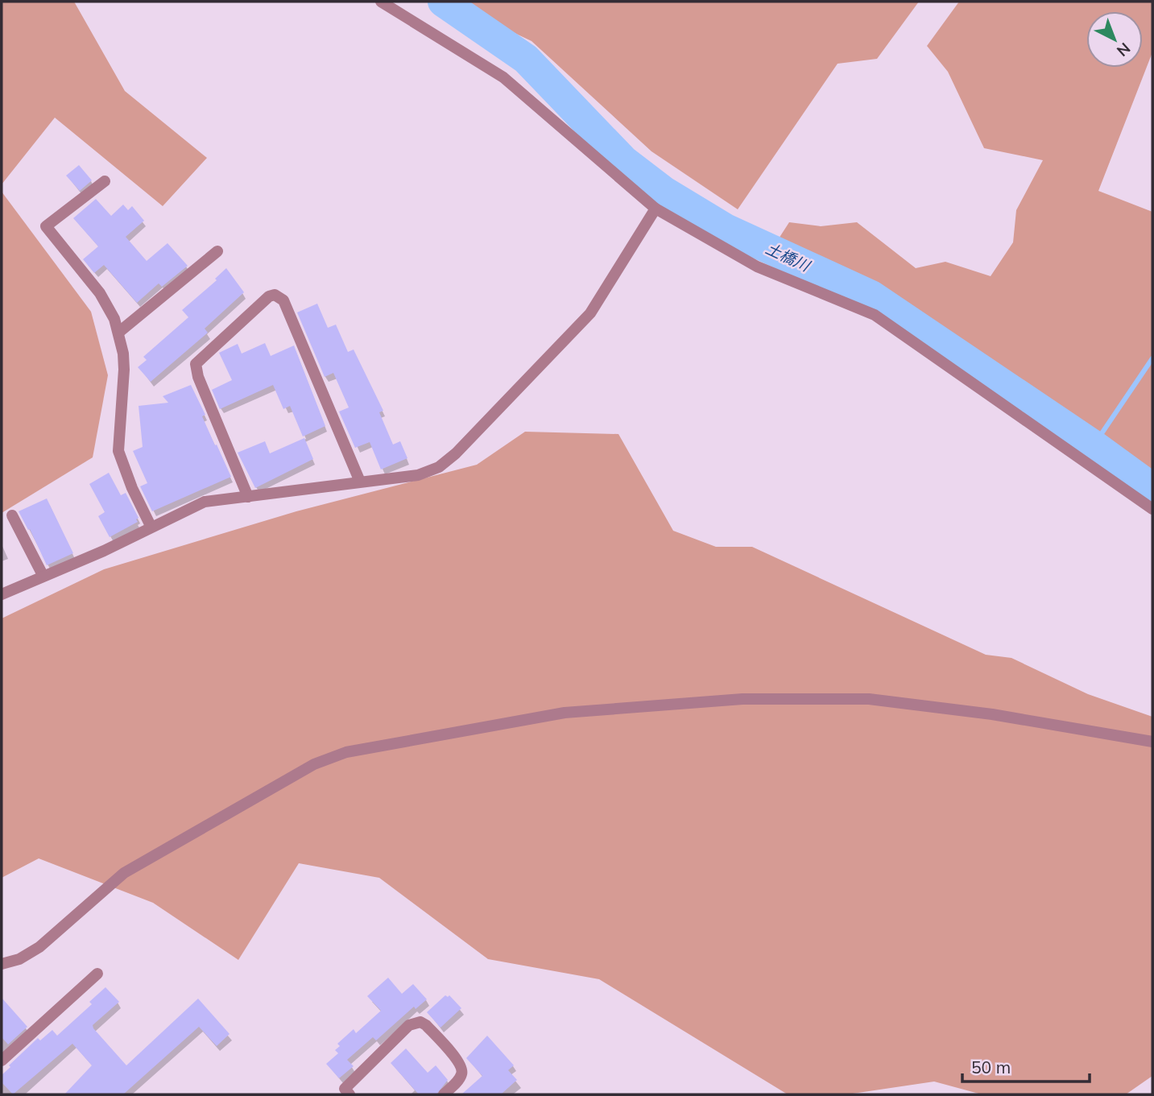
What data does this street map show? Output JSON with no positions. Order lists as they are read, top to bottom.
{
  "water": ["土橋川"],
  "scale_bar": "50 m",
  "north": "bottom right"
}
